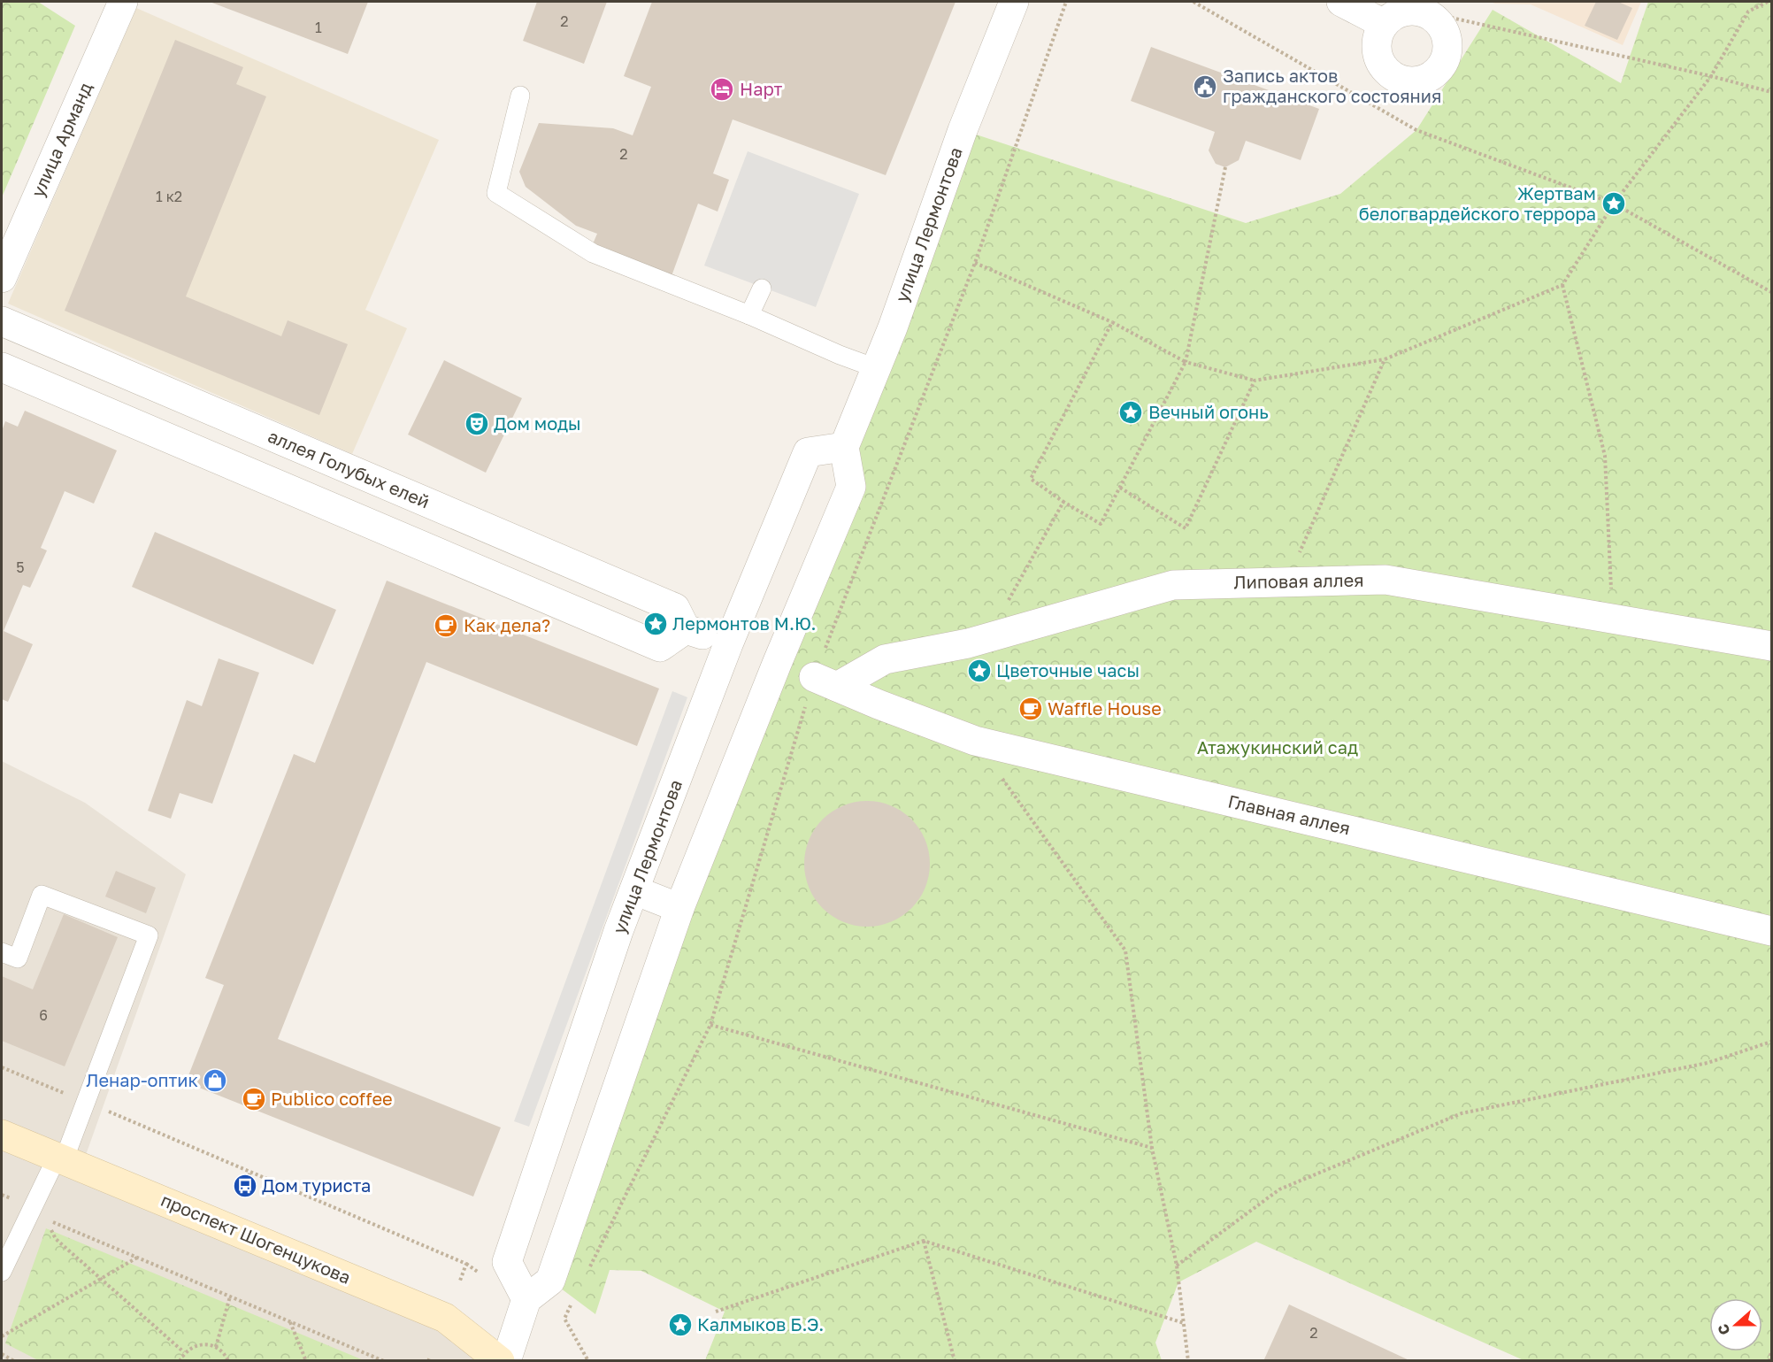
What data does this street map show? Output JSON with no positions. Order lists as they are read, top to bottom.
{
  "streets": {
    "main road": ["проспект Шогенцукова"],
    "street": [
      "улица Арманд",
      "улица Лермонтова",
      "аллея Голубых елей",
      "Липовая аллея",
      "Главная аллея"
    ]
  },
  "crossings": [
    ["Липовая аллея", "Главная аллея"]
  ],
  "parks": ["Атажукинский сад"],
  "places": {
    "public building": ["Запись актов гражданского состояния"],
    "hotel": ["Нарт"],
    "place": [
      "Жертвам белогвардейского террора",
      "Вечный огонь",
      "Лермонтов М.Ю.",
      "Цветочные часы",
      "Калмыков Б.Э."
    ],
    "theatre": ["Дом моды"],
    "cafe": ["Как дела?", "Waffle House", "Publico coffee"],
    "shop": ["Ленар-оптик"],
    "bus stop": ["Дом туриста"]
  },
  "house_numbers": [
    "2",
    "1",
    "2",
    "1 к2",
    "5",
    "6",
    "2"
  ],
  "north": "left"
}
